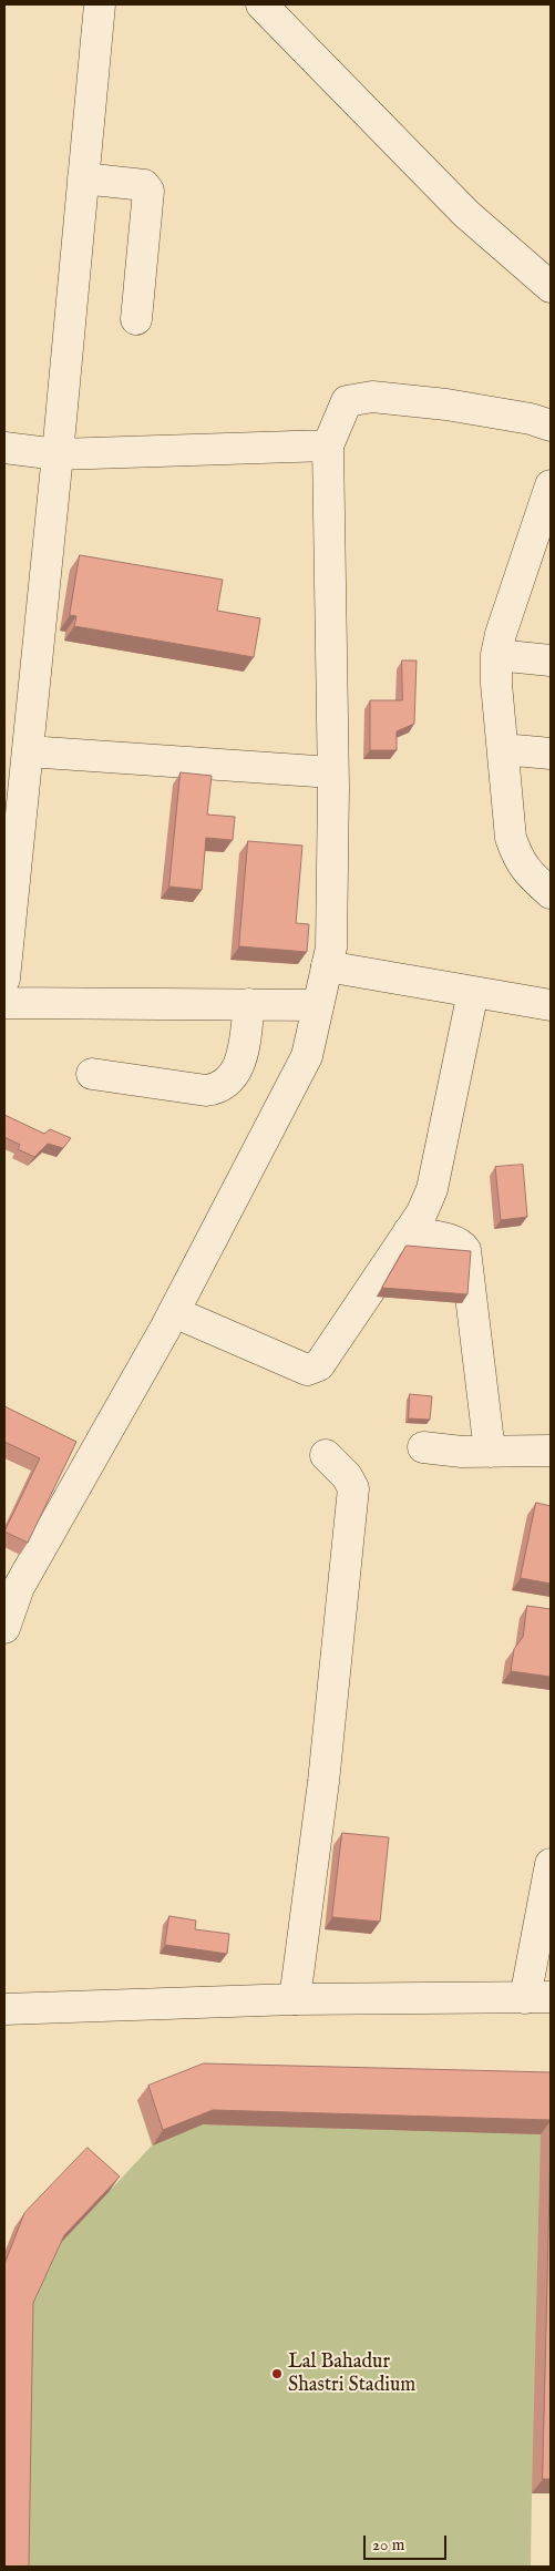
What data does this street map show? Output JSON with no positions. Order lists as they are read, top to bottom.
{
  "places": ["Lal Bahadur Shastri Stadium"],
  "scale_bar": "20 m"
}
